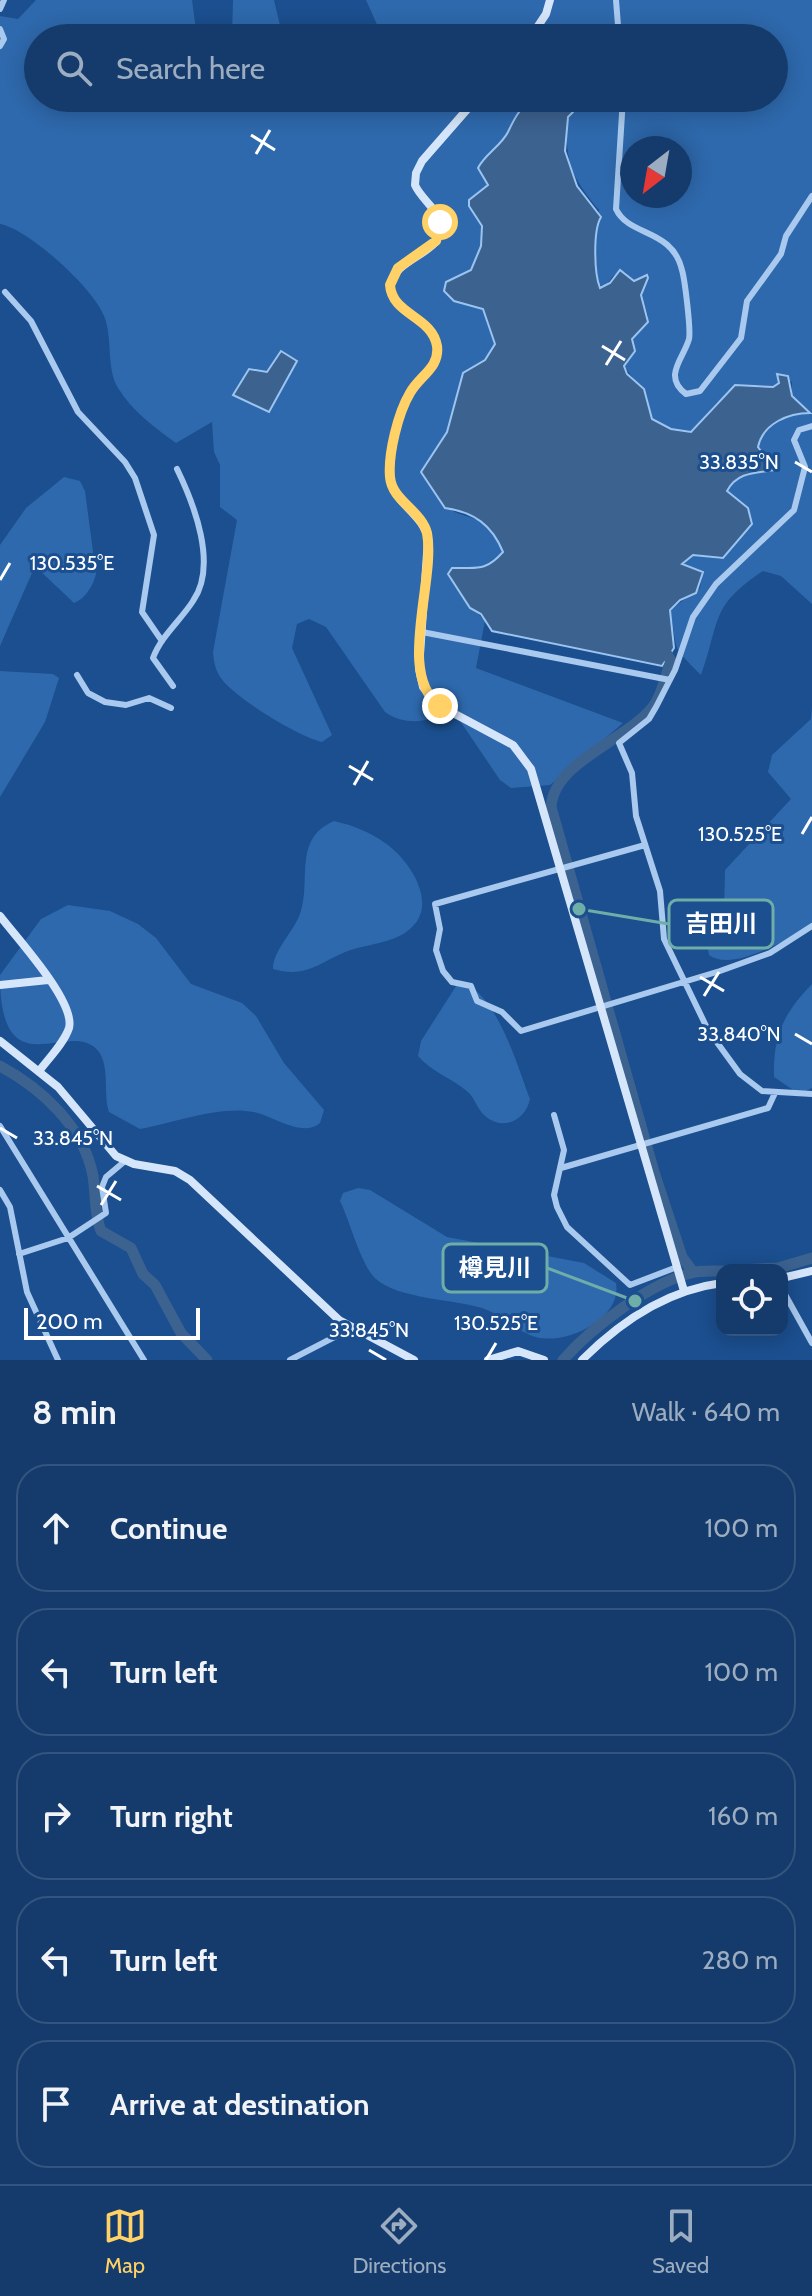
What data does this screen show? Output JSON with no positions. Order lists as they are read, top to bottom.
{
  "places": ["吉田川", "樽見川"],
  "scale_bar": "200 m",
  "north": "bottom left",
  "page": {
    "search": "Search here",
    "scale": "200 m",
    "heading": ["8 min", "Walk · 640 m"],
    "list": [
      ["Continue", "100 m"],
      ["Turn left", "100 m"],
      ["Turn right", "160 m"],
      ["Turn left", "280 m"],
      "Arrive at destination"
    ],
    "nav": ["Map", "Directions", "Saved"]
  },
  "coordinates": [
    "33.835°N",
    "130.535°E",
    "130.525°E",
    "33.840°N",
    "33.845°N"
  ]
}
